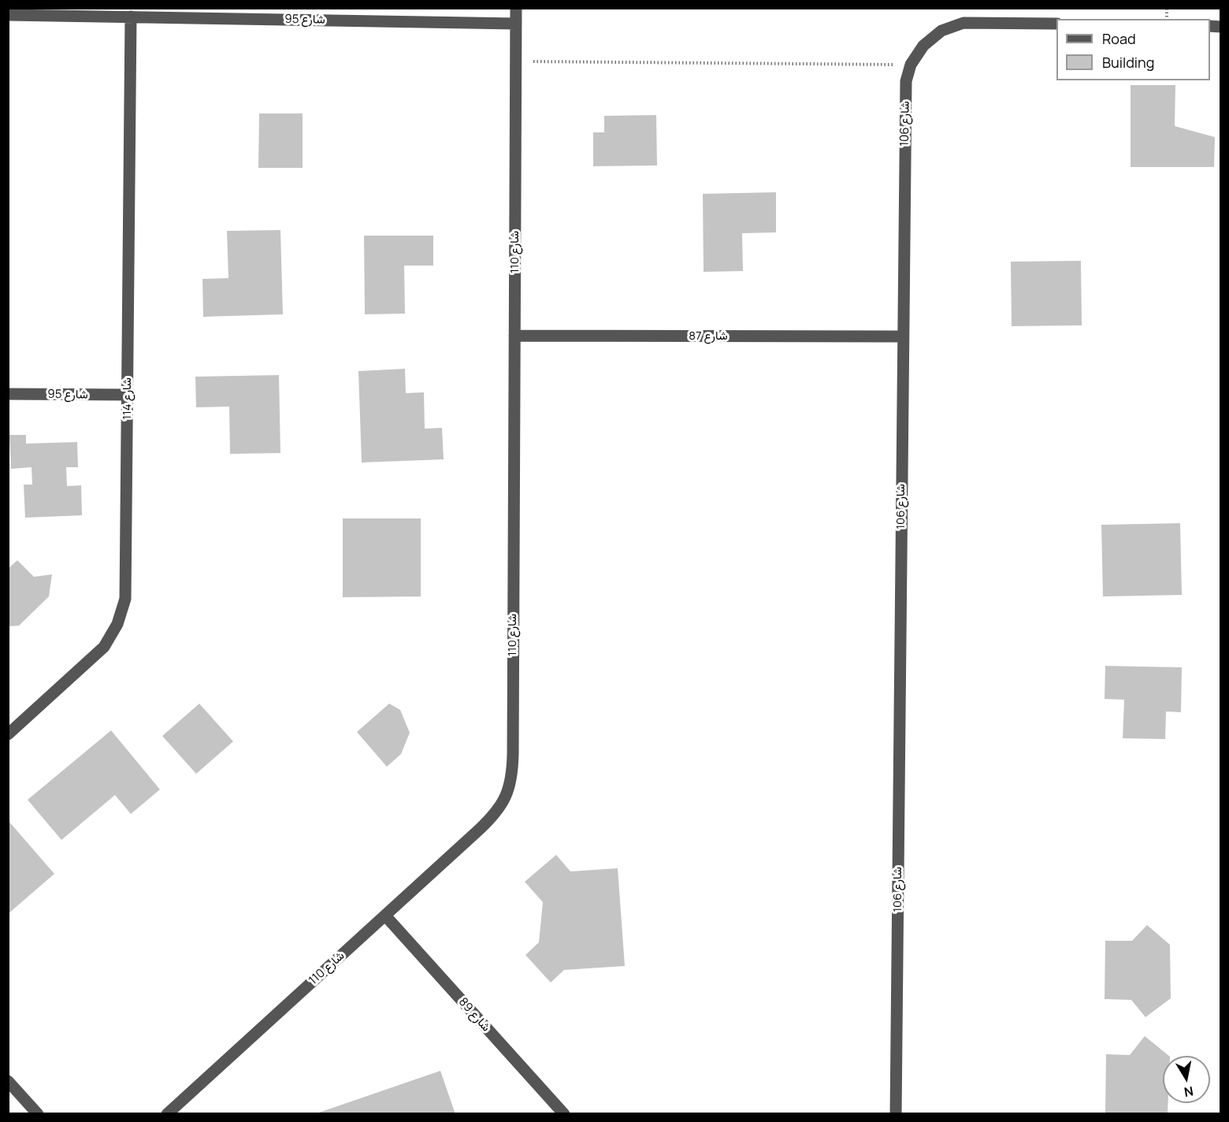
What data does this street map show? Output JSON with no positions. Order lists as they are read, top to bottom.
{
  "streets": {
    "street": [
      "شارع 95",
      "شارع 106",
      "شارع 110",
      "شارع 87",
      "شارع 114",
      "شارع 89"
    ]
  },
  "crossings": [
    ["شارع 95", "شارع 110"],
    ["شارع 95", "شارع 114"],
    ["شارع 106", "شارع 87"],
    ["شارع 110", "شارع 87"],
    ["شارع 110", "شارع 89"]
  ],
  "legend": ["Road", "Building"],
  "north": "bottom"
}
